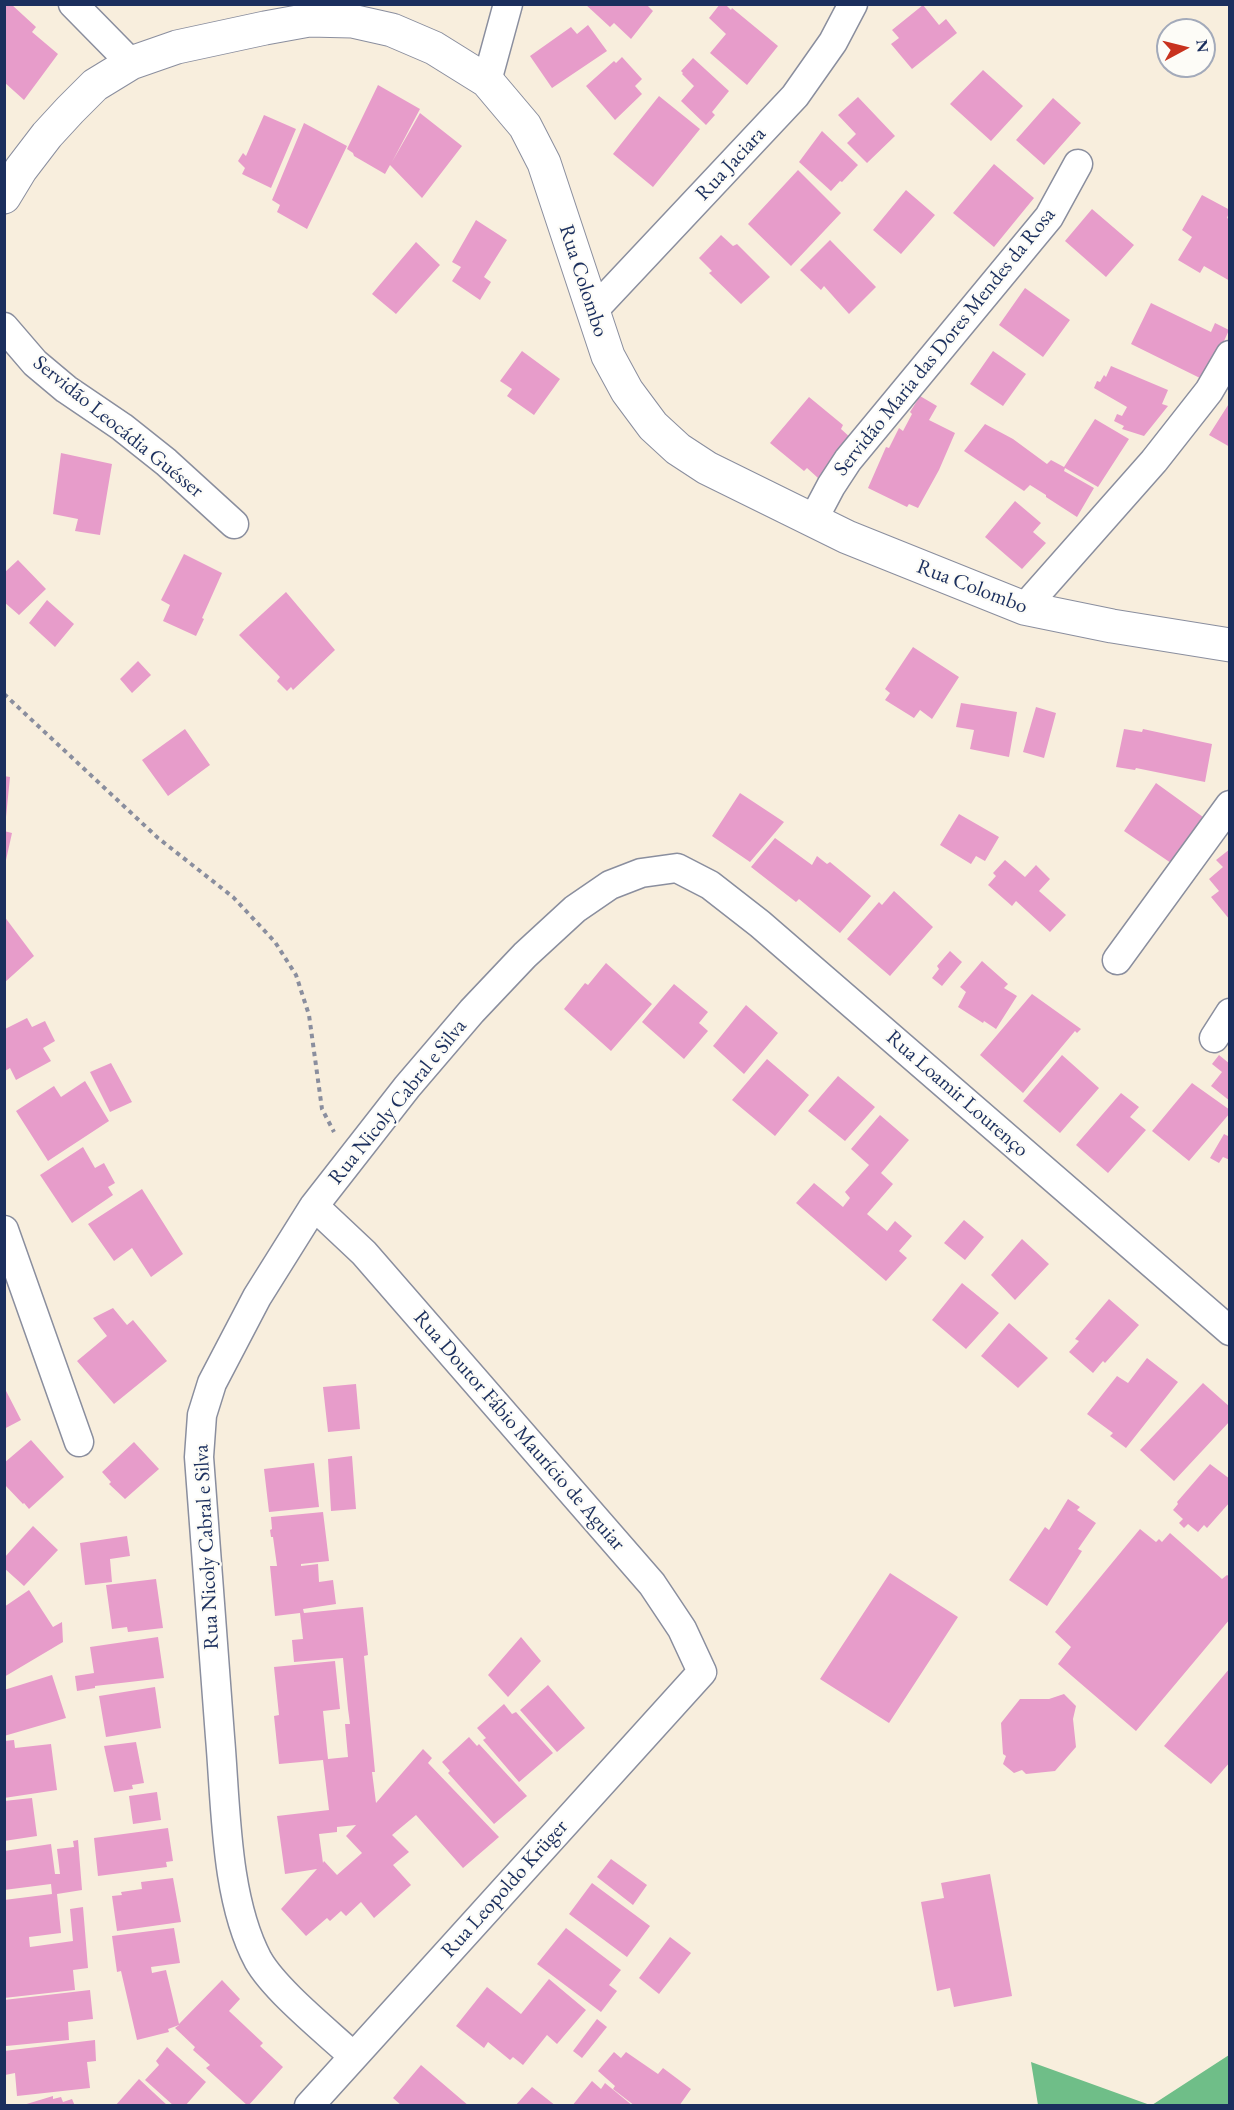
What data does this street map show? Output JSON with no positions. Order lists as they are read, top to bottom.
{
  "streets": {
    "street": [
      "Rua Jaciara",
      "Rua Colombo",
      "Servidão Maria das Dores Mendes da Rosa",
      "Servidão Leocádia Guésser",
      "Rua Loamir Lourenço",
      "Rua Nicoly Cabral e Silva",
      "Rua Doutor Fábio Maurício de Aguiar",
      "Rua Leopoldo Krüger"
    ]
  },
  "crossings": [
    ["Rua Jaciara", "Rua Colombo"],
    ["Rua Colombo", "Servidão Maria das Dores Mendes da Rosa"],
    ["Rua Loamir Lourenço", "Rua Nicoly Cabral e Silva"],
    ["Rua Nicoly Cabral e Silva", "Rua Doutor Fábio Maurício de Aguiar"],
    ["Rua Nicoly Cabral e Silva", "Rua Leopoldo Krüger"],
    ["Rua Doutor Fábio Maurício de Aguiar", "Rua Leopoldo Krüger"]
  ],
  "north": "right"
}
